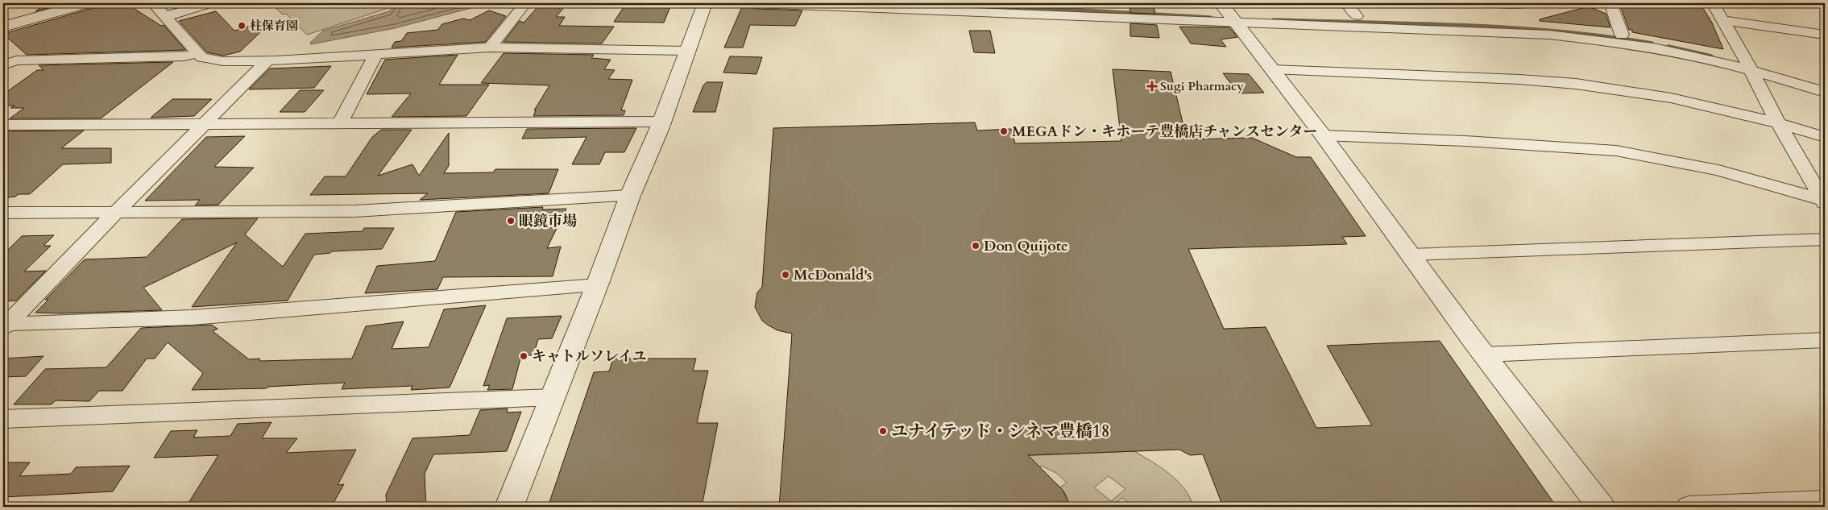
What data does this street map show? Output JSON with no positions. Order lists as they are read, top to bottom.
{
  "places": {
    "other": [
      "柱保育園",
      "MEGAドン・キホーテ豊橋店チャンスセンター",
      "眼鏡市場",
      "Don Quijote",
      "McDonald's",
      "キャトルソレイユ",
      "ユナイテッド・シネマ豊橋18"
    ],
    "health": ["Sugi Pharmacy"]
  }
}
